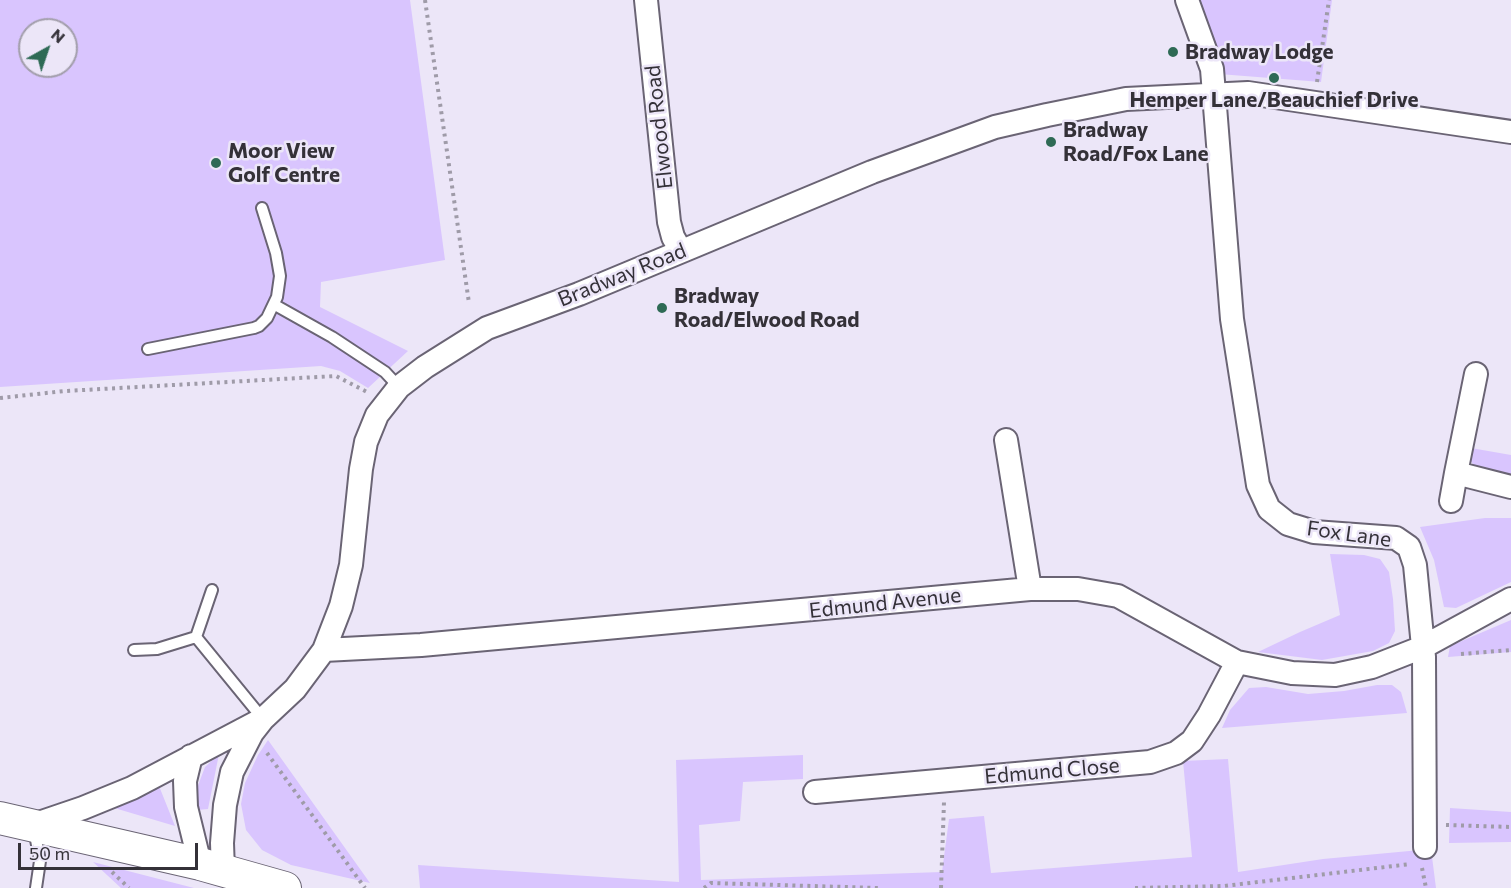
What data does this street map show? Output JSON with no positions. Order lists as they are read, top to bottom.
{
  "streets": {
    "street": [
      "Elwood Road",
      "Bradway Road",
      "Fox Lane",
      "Edmund Avenue",
      "Edmund Close"
    ]
  },
  "crossings": [
    ["Elwood Road", "Bradway Road"],
    ["Bradway Road", "Fox Lane"],
    ["Bradway Road", "Edmund Avenue"],
    ["Fox Lane", "Edmund Avenue"],
    ["Edmund Avenue", "Edmund Close"]
  ],
  "places": [
    "Bradway Lodge",
    "Hemper Lane/Beauchief Drive",
    "Bradway Road/Fox Lane",
    "Moor View Golf Centre",
    "Bradway Road/Elwood Road"
  ],
  "scale_bar": "50 m",
  "north": "top right"
}
